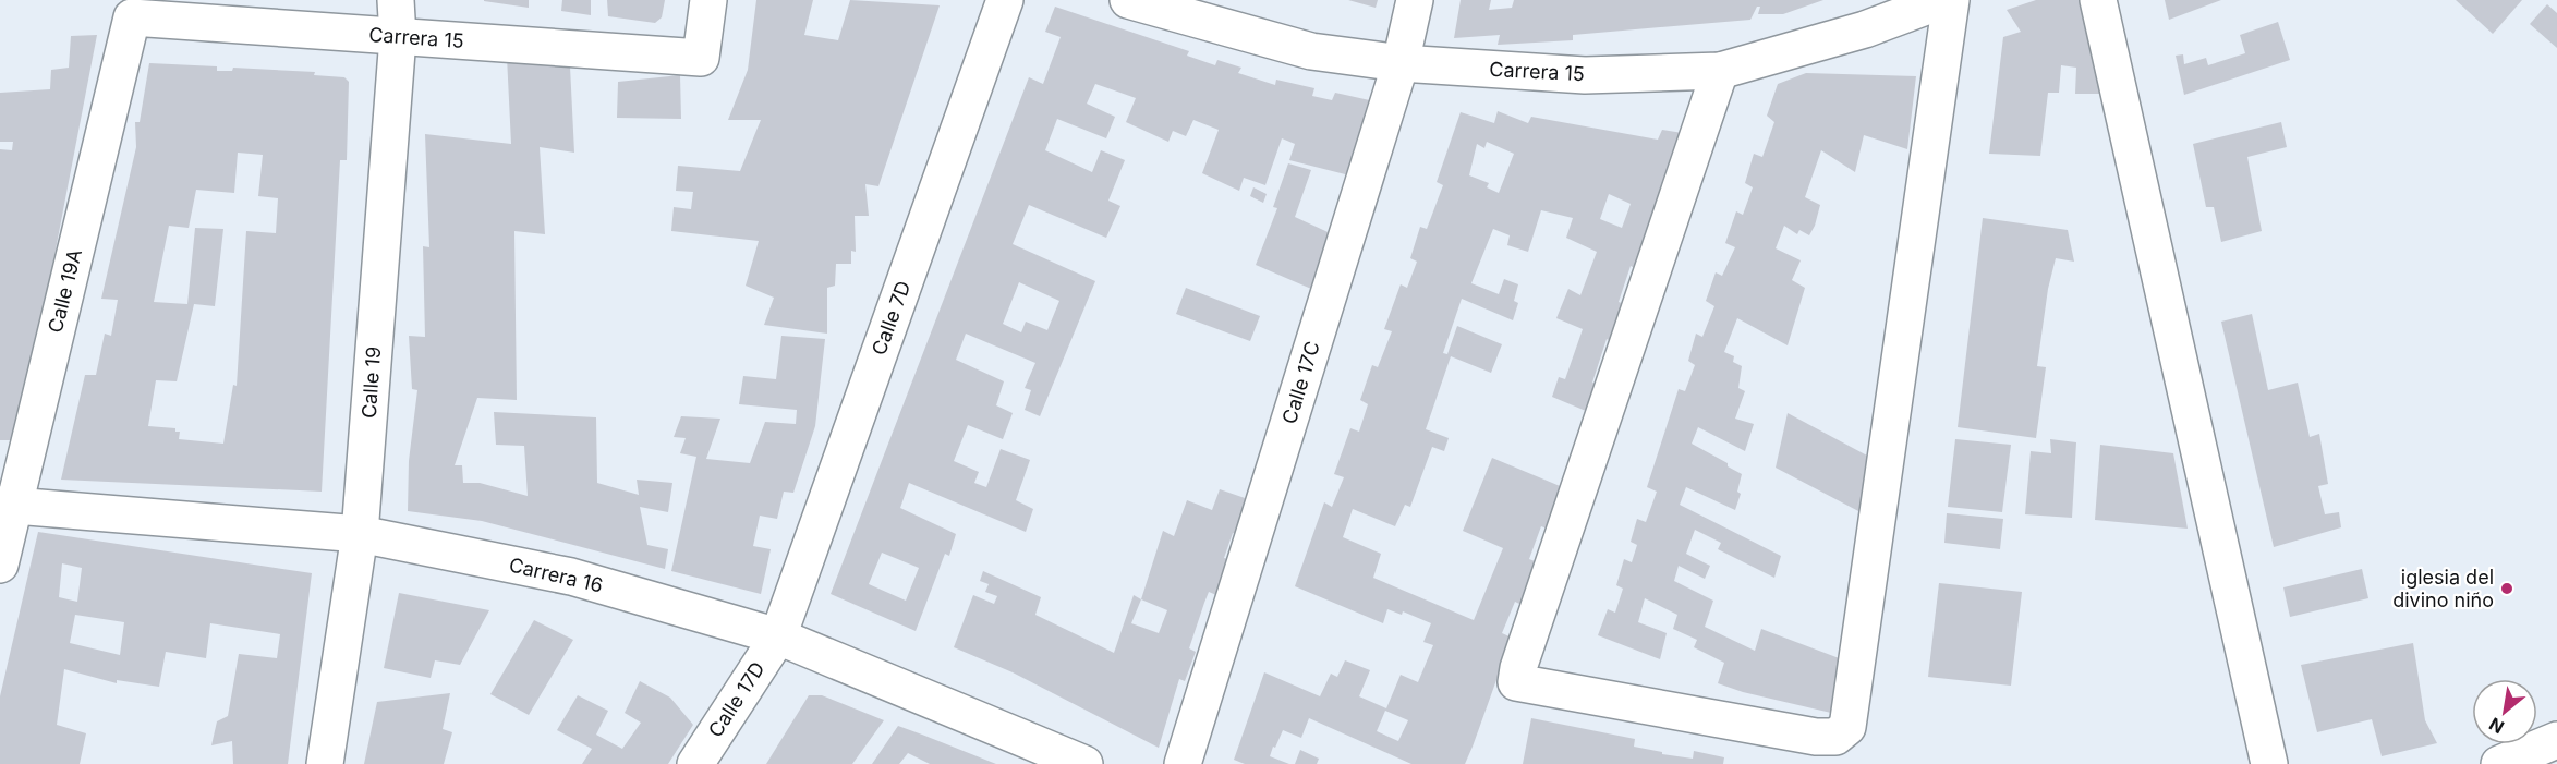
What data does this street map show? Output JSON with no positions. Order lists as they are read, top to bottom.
{
  "streets": {
    "street": [
      "Carrera 15",
      "Calle 19A",
      "Calle 7D",
      "Calle 19",
      "Calle 17C",
      "Carrera 16",
      "Calle 17D"
    ]
  },
  "crossings": [
    ["Carrera 15", "Calle 19A"],
    ["Carrera 15", "Calle 19"],
    ["Carrera 15", "Calle 17C"],
    ["Calle 19A", "Carrera 16"],
    ["Calle 7D", "Carrera 16"],
    ["Calle 7D", "Calle 17D"],
    ["Calle 19", "Carrera 16"],
    ["Carrera 16", "Calle 17D"]
  ],
  "places": ["iglesia del divino niño"],
  "north": "bottom left"
}
